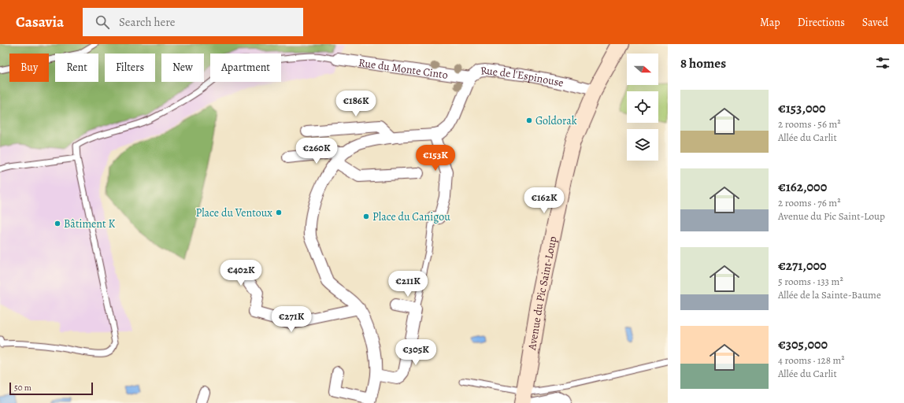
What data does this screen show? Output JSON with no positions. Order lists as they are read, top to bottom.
{
  "streets": {
    "main road": ["Avenue du Pic Saint-Loup"],
    "street": ["Rue du Monte Cinto", "Rue de l'Espinouse"]
  },
  "crossings": [
    ["Rue du Monte Cinto", "Rue de l'Espinouse"],
    ["Rue de l'Espinouse", "Avenue du Pic Saint-Loup"]
  ],
  "places": [
    "Goldorak",
    "Place du Ventoux",
    "Place du Canigou",
    "Bâtiment K"
  ],
  "scale_bar": "50 m",
  "north": "right",
  "page": {
    "header": "Casavia",
    "search": "Search here",
    "nav": ["Map", "Directions", "Saved"],
    "heading": "8 homes",
    "chip": [
      "Buy",
      "Rent",
      "Filters",
      "New",
      "Apartment"
    ],
    "list": [
      {
        "name": "€153,000",
        "note": "2 rooms · 56 m² · Allée du Carlit"
      },
      {
        "name": "€162,000",
        "note": "2 rooms · 76 m² · Avenue du Pic Saint-Loup"
      },
      {
        "name": "€271,000",
        "note": "5 rooms · 133 m² · Allée de la Sainte-Baume"
      },
      {
        "name": "€305,000",
        "note": "4 rooms · 128 m² · Allée du Carlit"
      }
    ],
    "price": [
      "€186K",
      "€260K",
      "€153K",
      "€162K",
      "€402K",
      "€211K",
      "€271K",
      "€305K"
    ],
    "scale": "50 m"
  }
}
